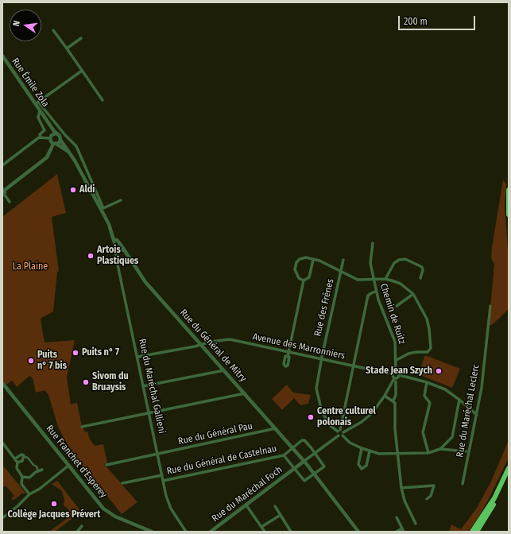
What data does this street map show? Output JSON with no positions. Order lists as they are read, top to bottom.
{
  "streets": {
    "street": [
      "Rue Émile Zola",
      "Rue des Frênes",
      "Chemin de Ruitz",
      "Rue du Général de Mitry",
      "Avenue des Marronniers",
      "Rue du Maréchal Gallieni",
      "Rue du Maréchal Leclerc",
      "Rue du Général Pau",
      "Rue du Général de Castelnau",
      "Rue Franchet d'Esperey",
      "Rue du Maréchal Foch"
    ]
  },
  "crossings": [
    ["Rue des Frênes", "Avenue des Marronniers"],
    ["Chemin de Ruitz", "Avenue des Marronniers"],
    ["Rue du Général de Mitry", "Avenue des Marronniers"],
    ["Rue du Général de Mitry", "Rue du Maréchal Gallieni"],
    ["Rue du Général de Mitry", "Rue du Général Pau"],
    ["Rue du Général de Mitry", "Rue du Maréchal Foch"],
    ["Avenue des Marronniers", "Rue du Maréchal Gallieni"],
    ["Rue du Maréchal Gallieni", "Rue du Général Pau"],
    ["Rue du Maréchal Gallieni", "Rue du Général de Castelnau"]
  ],
  "parks": ["La Plaine"],
  "places": [
    "Aldi",
    "Artois Plastiques",
    "Puits n° 7",
    "Puits n° 7 bis",
    "Stade Jean Szych",
    "Sivom du Bruaysis",
    "Centre culturel polonais",
    "Collège Jacques Prévert"
  ],
  "scale_bar": "200 m",
  "north": "left"
}
